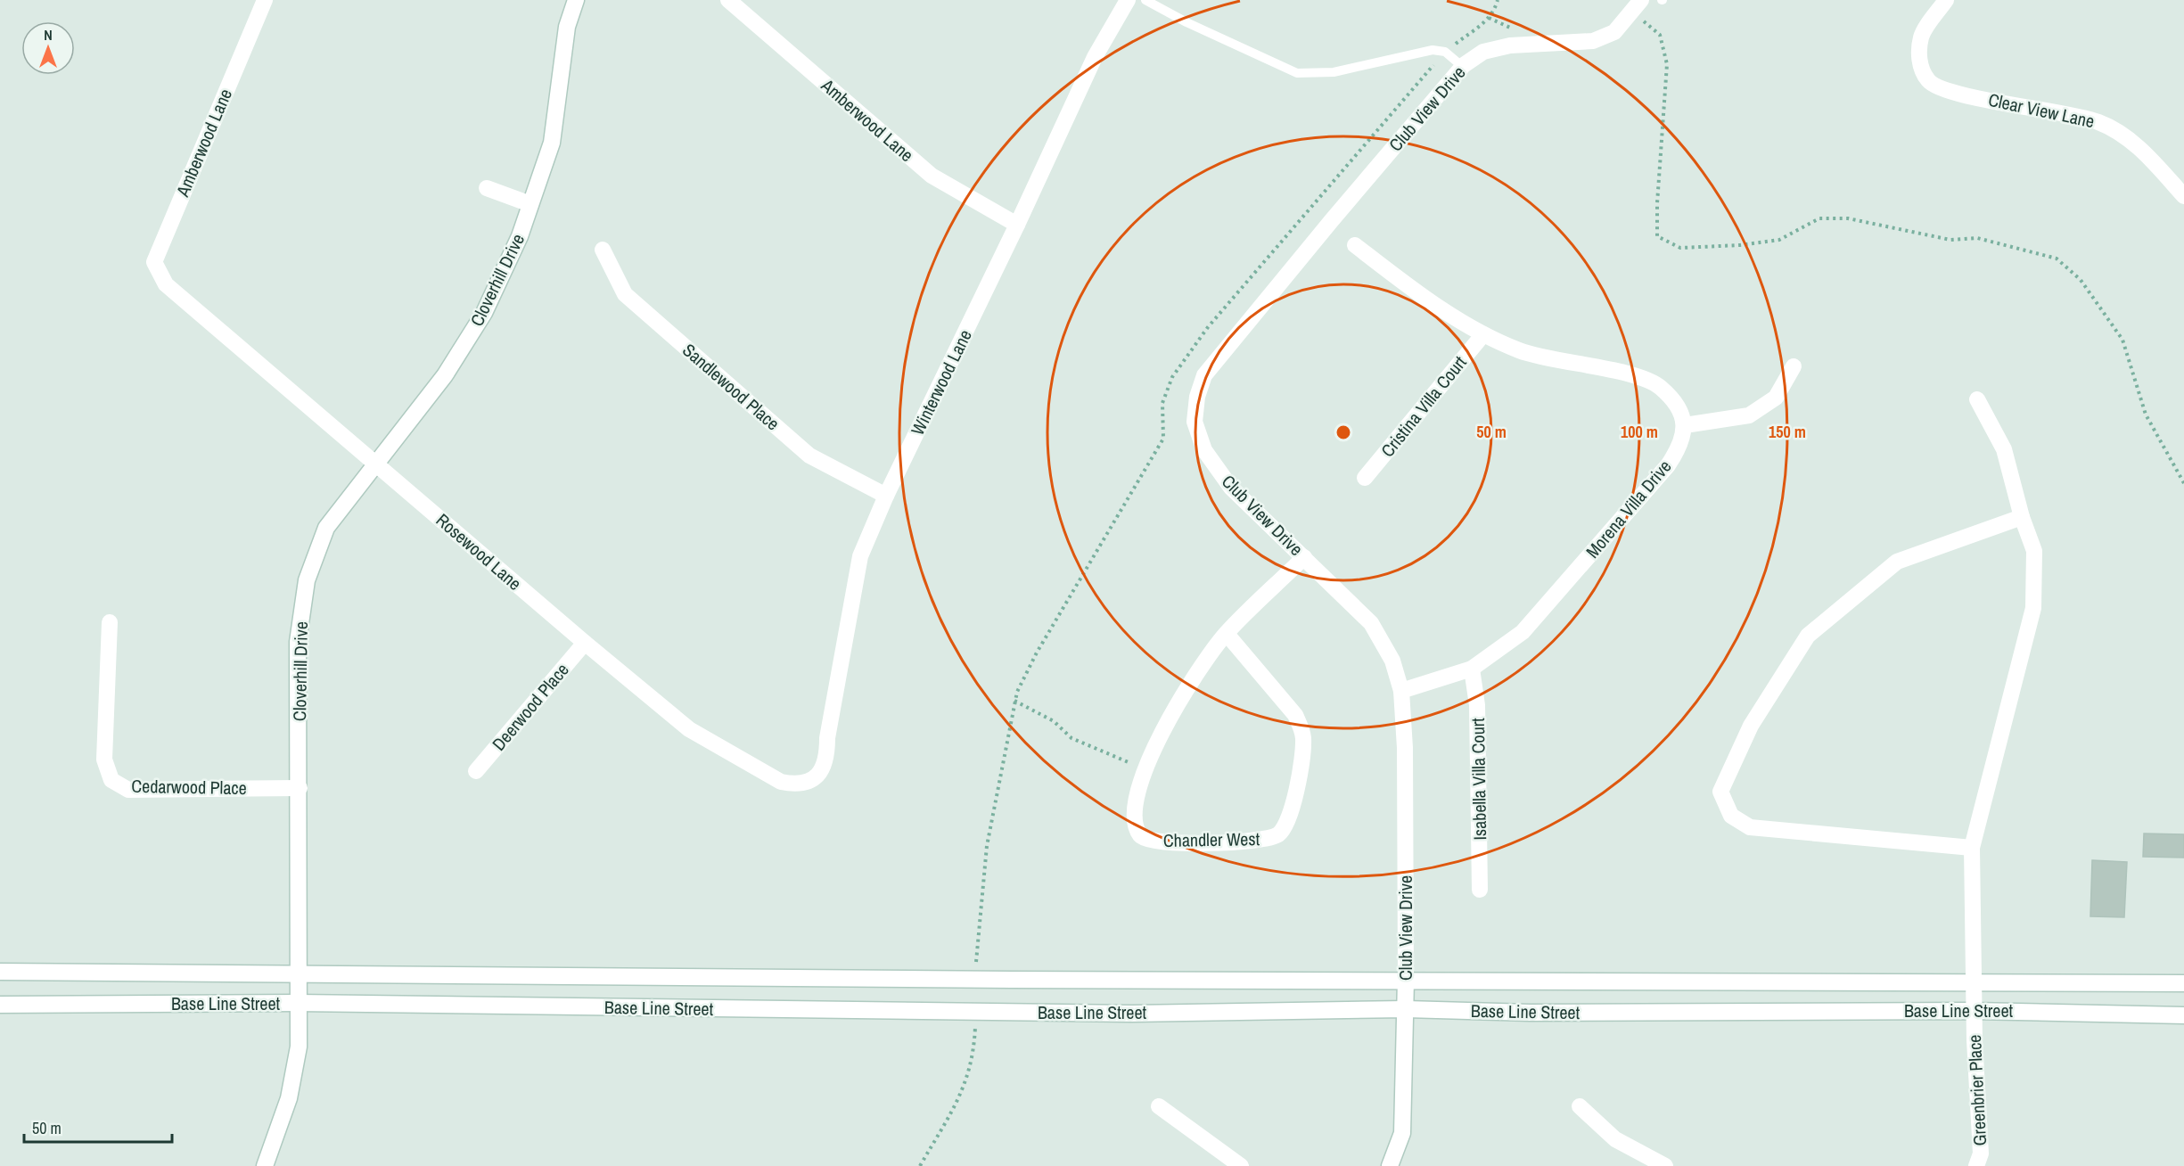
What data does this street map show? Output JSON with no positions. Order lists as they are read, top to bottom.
{
  "streets": {
    "street": [
      "Club View Drive",
      "Clear View Lane",
      "Amberwood Lane",
      "Cloverhill Drive",
      "Winterwood Lane",
      "Sandlewood Place",
      "Cristina Villa Court",
      "Morena Villa Drive",
      "Rosewood Lane",
      "Deerwood Place",
      "Isabella Villa Court",
      "Cedarwood Place",
      "Chandler West",
      "Base Line Street",
      "Greenbrier Place"
    ]
  },
  "crossings": [
    ["Club View Drive", "Morena Villa Drive"],
    ["Club View Drive", "Chandler West"],
    ["Club View Drive", "Base Line Street"],
    ["Amberwood Lane", "Winterwood Lane"],
    ["Amberwood Lane", "Rosewood Lane"],
    ["Cloverhill Drive", "Rosewood Lane"],
    ["Cloverhill Drive", "Cedarwood Place"],
    ["Cloverhill Drive", "Base Line Street"],
    ["Winterwood Lane", "Sandlewood Place"],
    ["Winterwood Lane", "Rosewood Lane"],
    ["Morena Villa Drive", "Isabella Villa Court"],
    ["Rosewood Lane", "Deerwood Place"],
    ["Base Line Street", "Greenbrier Place"]
  ],
  "scale_bar": "50 m",
  "north": "top",
  "rings": ["50 m", "100 m", "150 m"]
}
